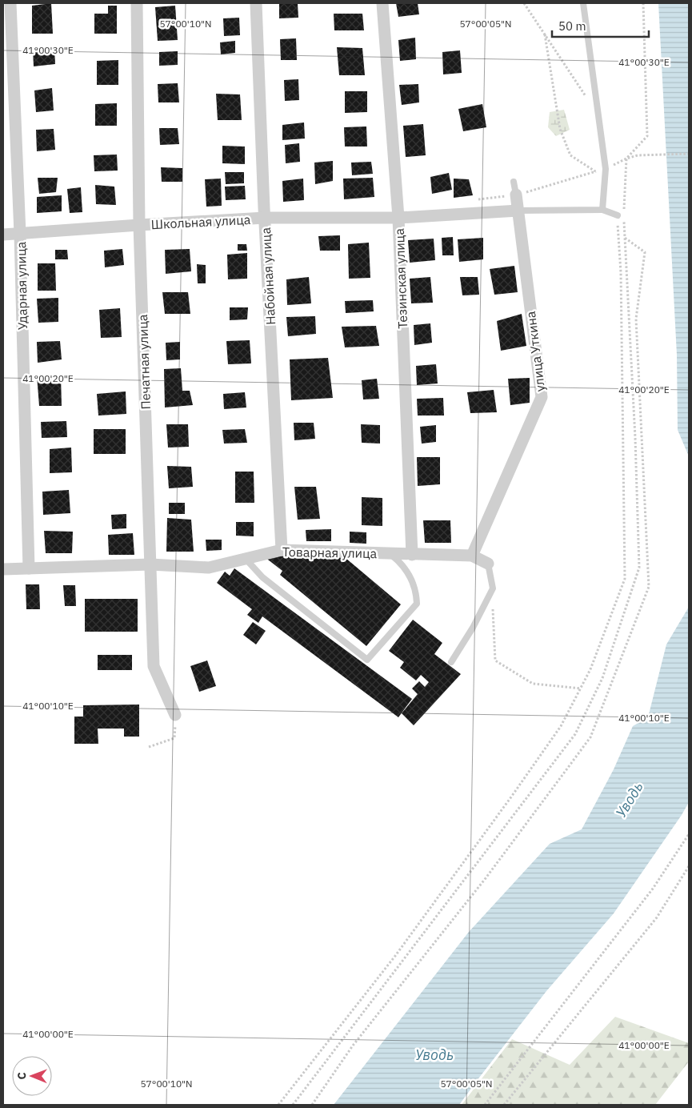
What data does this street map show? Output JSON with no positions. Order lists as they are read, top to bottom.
{
  "streets": {
    "street": [
      "Школьная улица",
      "Набойная улица",
      "Тезинская улица",
      "Ударная улица",
      "улица Уткина",
      "Печатная улица",
      "Товарная улица"
    ]
  },
  "crossings": [
    ["Школьная улица", "Набойная улица"],
    ["Школьная улица", "Тезинская улица"],
    ["Школьная улица", "Ударная улица"],
    ["Школьная улица", "улица Уткина"],
    ["Школьная улица", "Печатная улица"],
    ["Набойная улица", "Товарная улица"],
    ["Тезинская улица", "Товарная улица"],
    ["Ударная улица", "Товарная улица"],
    ["улица Уткина", "Товарная улица"],
    ["Печатная улица", "Товарная улица"]
  ],
  "water": ["Уводь"],
  "scale_bar": "50 m",
  "north": "left",
  "coordinates": [
    "57°00'10\"N",
    "57°00'05\"N",
    "41°00'30\"E",
    "41°00'20\"E",
    "41°00'10\"E",
    "41°00'00\"E"
  ]
}
